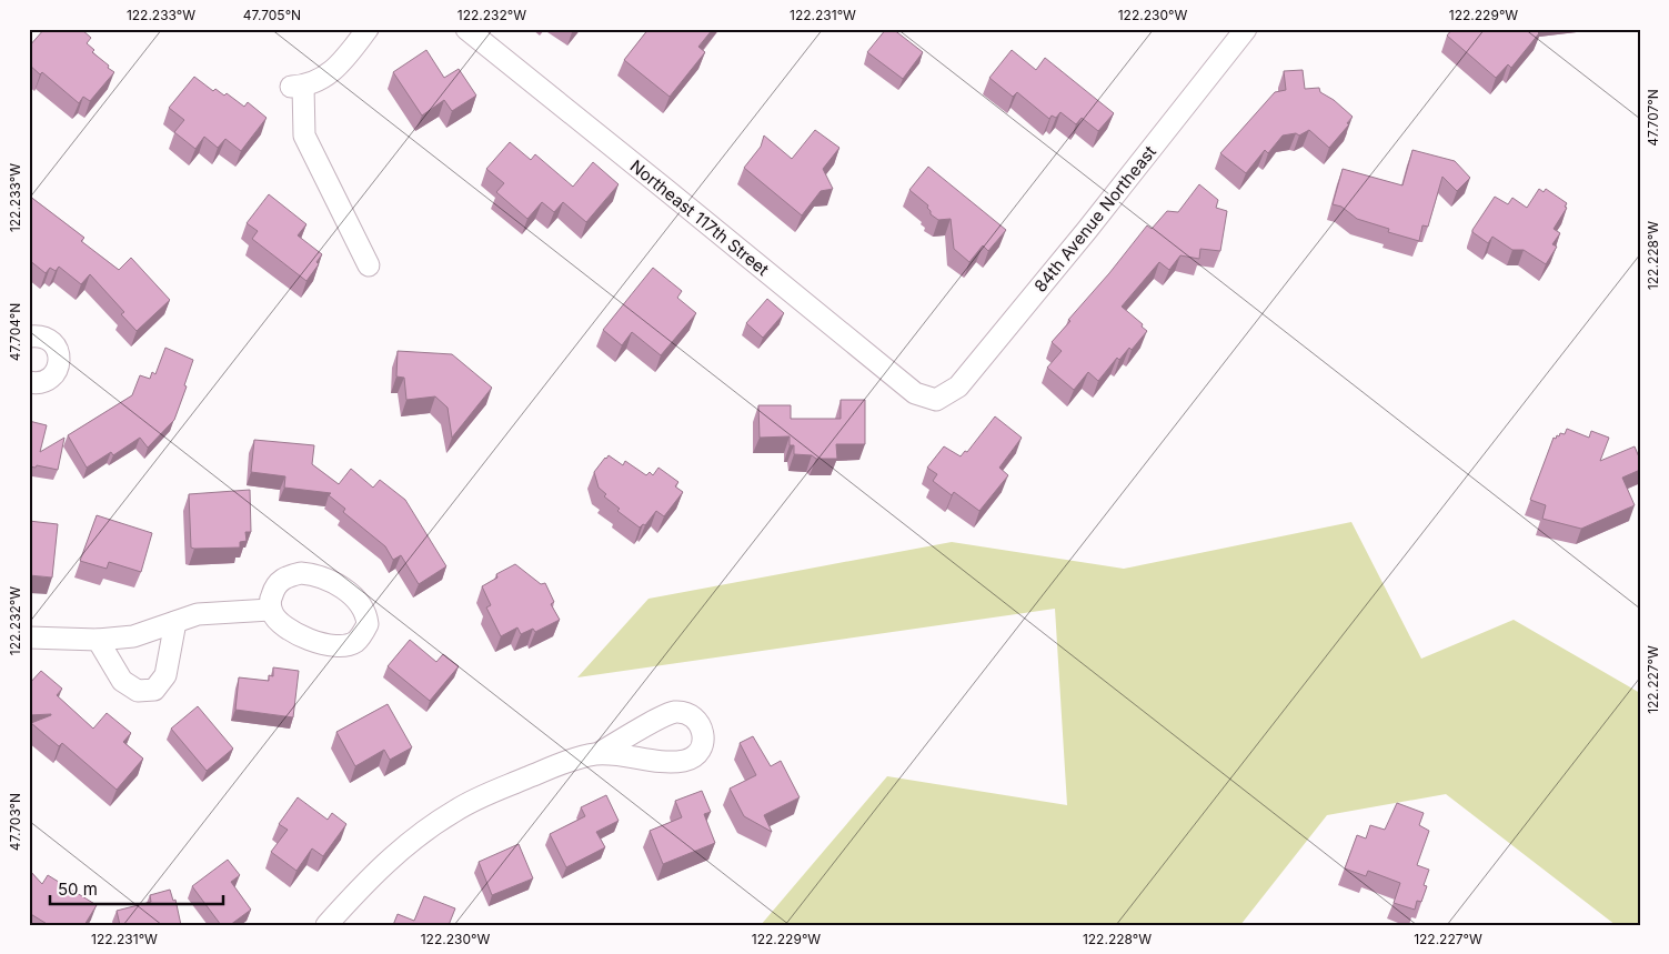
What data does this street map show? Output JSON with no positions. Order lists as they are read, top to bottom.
{
  "streets": {
    "street": ["Northeast 117th Street", "84th Avenue Northeast"]
  },
  "crossings": [
    ["Northeast 117th Street", "84th Avenue Northeast"]
  ],
  "scale_bar": "50 m",
  "coordinates": [
    "122.233°W",
    "47.705°N",
    "122.232°W",
    "122.231°W",
    "122.230°W",
    "122.229°W",
    "47.707°N",
    "122.228°W",
    "47.704°N",
    "122.227°W",
    "47.703°N"
  ]
}
